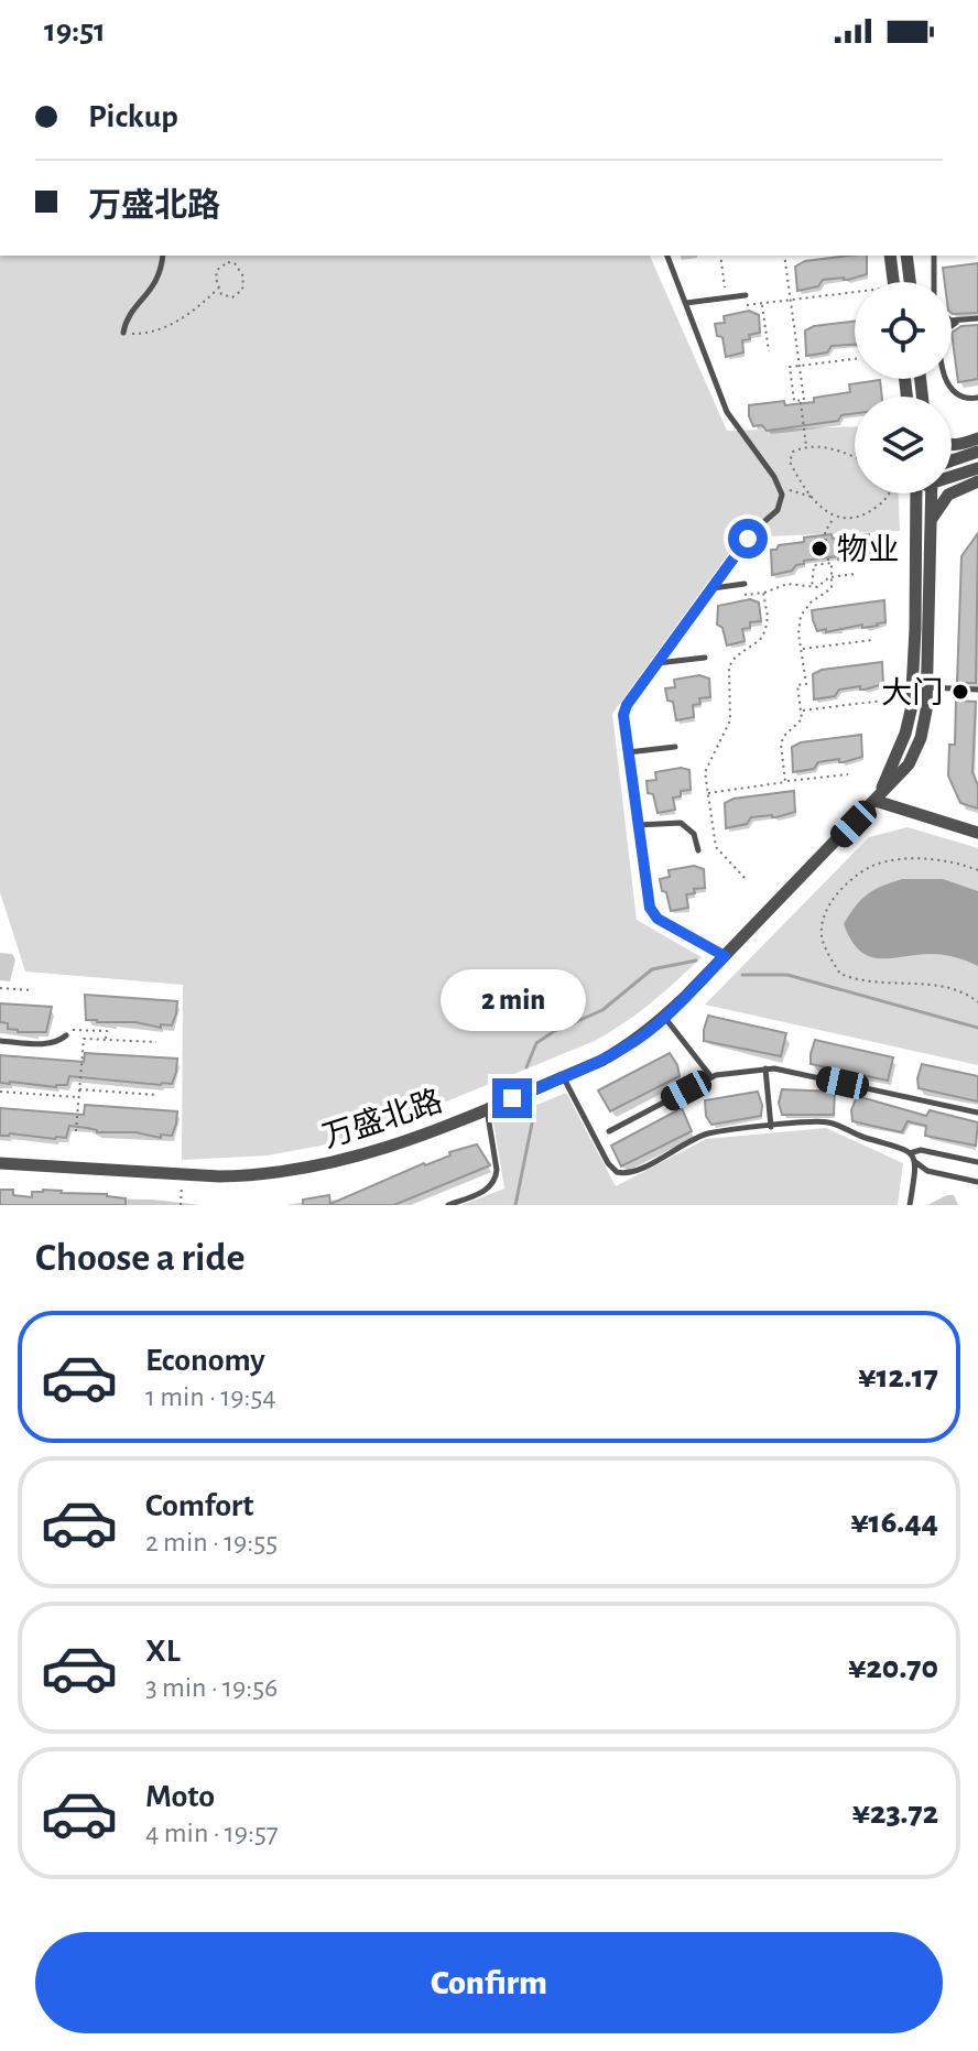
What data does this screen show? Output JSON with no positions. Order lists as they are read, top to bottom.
{
  "streets": {
    "street": ["万盛北路"]
  },
  "places": ["物业", "大门"],
  "page": {
    "status": "19:51",
    "banner": ["Pickup", "万盛北路"],
    "bubble": "2 min",
    "heading": "Choose a ride",
    "list": [
      {
        "name": "Economy",
        "note": "1 min · 19:54",
        "value": "¥12.17"
      },
      {
        "name": "Comfort",
        "note": "2 min · 19:55",
        "value": "¥16.44"
      },
      {
        "name": "XL",
        "note": "3 min · 19:56",
        "value": "¥20.70"
      },
      {
        "name": "Moto",
        "note": "4 min · 19:57",
        "value": "¥23.72"
      }
    ],
    "buttons": "Confirm"
  }
}
